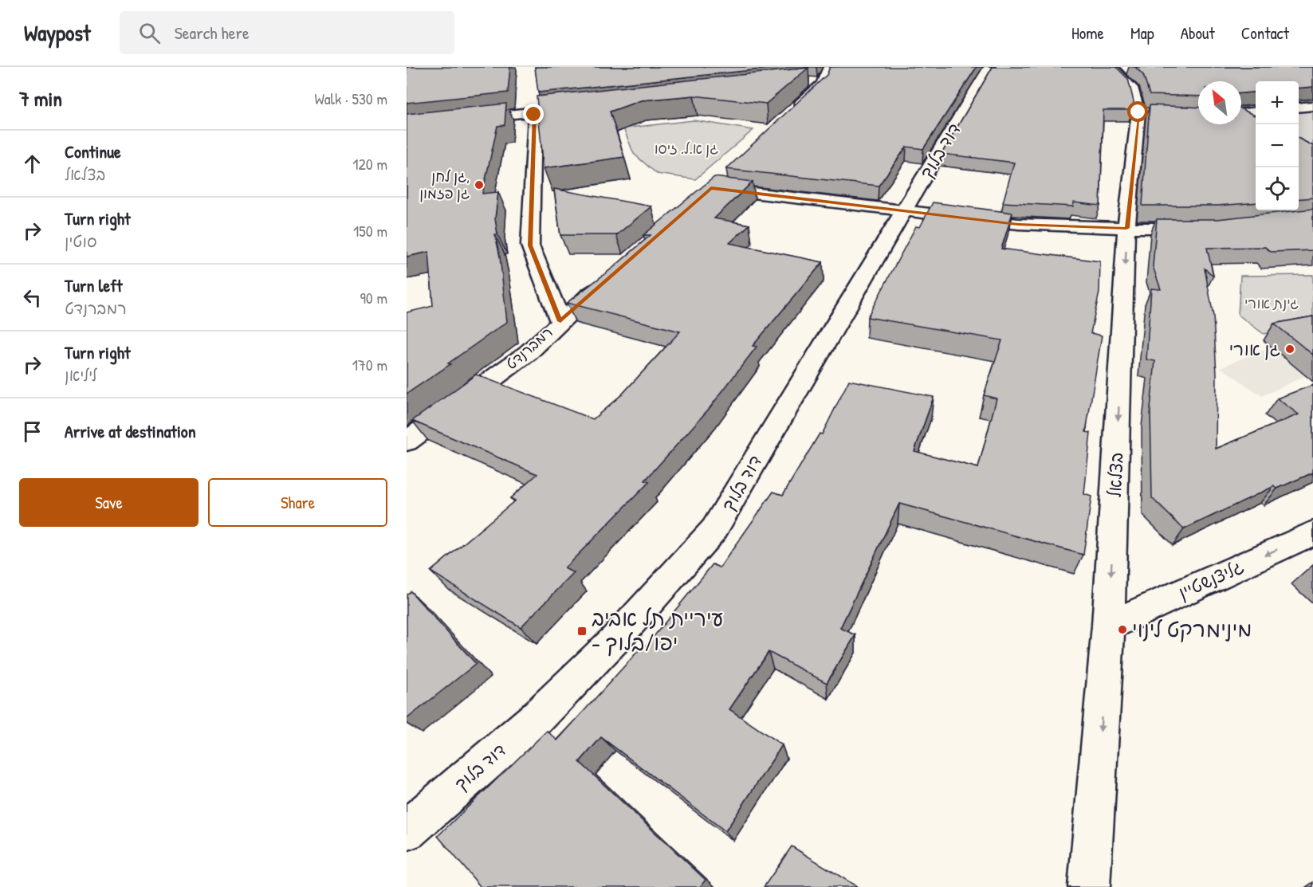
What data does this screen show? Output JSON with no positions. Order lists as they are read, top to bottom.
{
  "streets": {
    "street": [
      "דוד בלוך",
      "רמברנדט",
      "בצלאל",
      "גליצנשטיין"
    ]
  },
  "crossings": [
    ["בצלאל", "גליצנשטיין"]
  ],
  "one_way": ["בצלאל", "גליצנשטיין"],
  "parks": ["גן א.ל. זיסו", "גינת אורי"],
  "places": {
    "other": ["גן לחן, גן פזמון", "גן אורי", "מינימרקט לינוי"],
    "transit": ["עיריית תל אביב - יפו/בלוך"]
  },
  "north": "top left",
  "page": {
    "header": "Waypost",
    "search": "Search here",
    "nav": [
      "Home",
      "Map",
      "About",
      "Contact"
    ],
    "heading": ["7 min", "Walk · 530 m"],
    "map_buttons": ["+", "−"],
    "list": [
      ["Continue", "בצלאל", "120 m"],
      ["Turn right", "סוטין", "150 m"],
      ["Turn left", "רמברנדט", "90 m"],
      ["Turn right", "ליליאן", "170 m"],
      "Arrive at destination"
    ],
    "buttons": ["Save", "Share"]
  }
}
